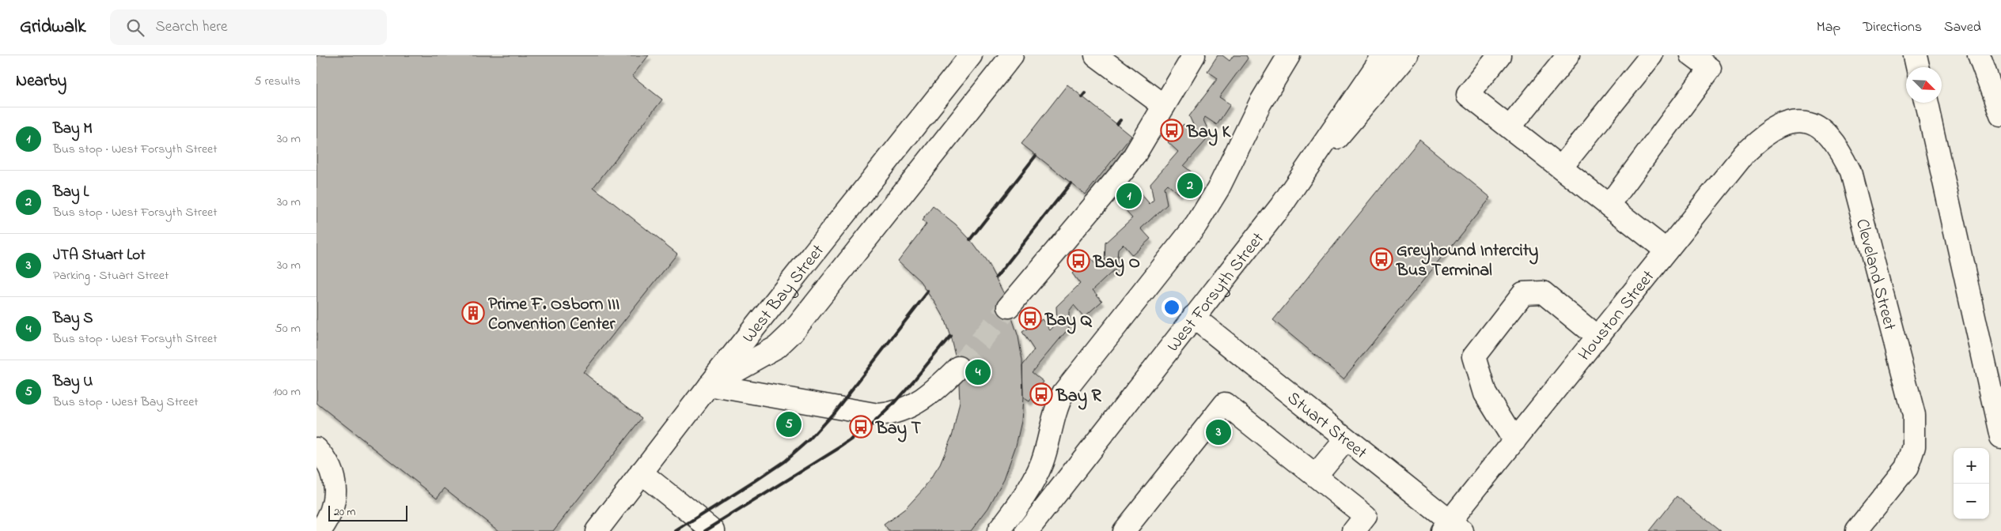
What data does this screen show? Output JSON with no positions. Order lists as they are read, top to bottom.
{
  "streets": {
    "main road": [
      "Cleveland Street",
      "West Forsyth Street",
      "West Bay Street",
      "Houston Street",
      "Stuart Street"
    ]
  },
  "crossings": [
    ["Cleveland Street", "Houston Street"],
    ["West Forsyth Street", "Stuart Street"],
    ["Houston Street", "Stuart Street"]
  ],
  "places": {
    "bus stop": [
      "Bay K",
      "Greyhound Intercity Bus Terminal",
      "Bay O",
      "Bay Q",
      "Bay R",
      "Bay T"
    ],
    "building": ["Prime F. Osborn III Convention Center"]
  },
  "scale_bar": "20 m",
  "north": "bottom right",
  "page": {
    "header": "Gridwalk",
    "search": "Search here",
    "nav": ["Map", "Directions", "Saved"],
    "heading": ["Nearby", "5 results"],
    "list": [
      {
        "mark": "1",
        "name": "Bay M",
        "note": "Bus stop · West Forsyth Street",
        "value": "30 m"
      },
      {
        "mark": "2",
        "name": "Bay L",
        "note": "Bus stop · West Forsyth Street",
        "value": "30 m"
      },
      {
        "mark": "3",
        "name": "JTA Stuart Lot",
        "note": "Parking · Stuart Street",
        "value": "30 m"
      },
      {
        "mark": "4",
        "name": "Bay S",
        "note": "Bus stop · West Forsyth Street",
        "value": "50 m"
      },
      {
        "mark": "5",
        "name": "Bay U",
        "note": "Bus stop · West Bay Street",
        "value": "100 m"
      }
    ],
    "pins": [
      "2",
      "1",
      "4",
      "5",
      "3"
    ],
    "map_buttons": ["+", "−"],
    "scale": "20 m"
  }
}
